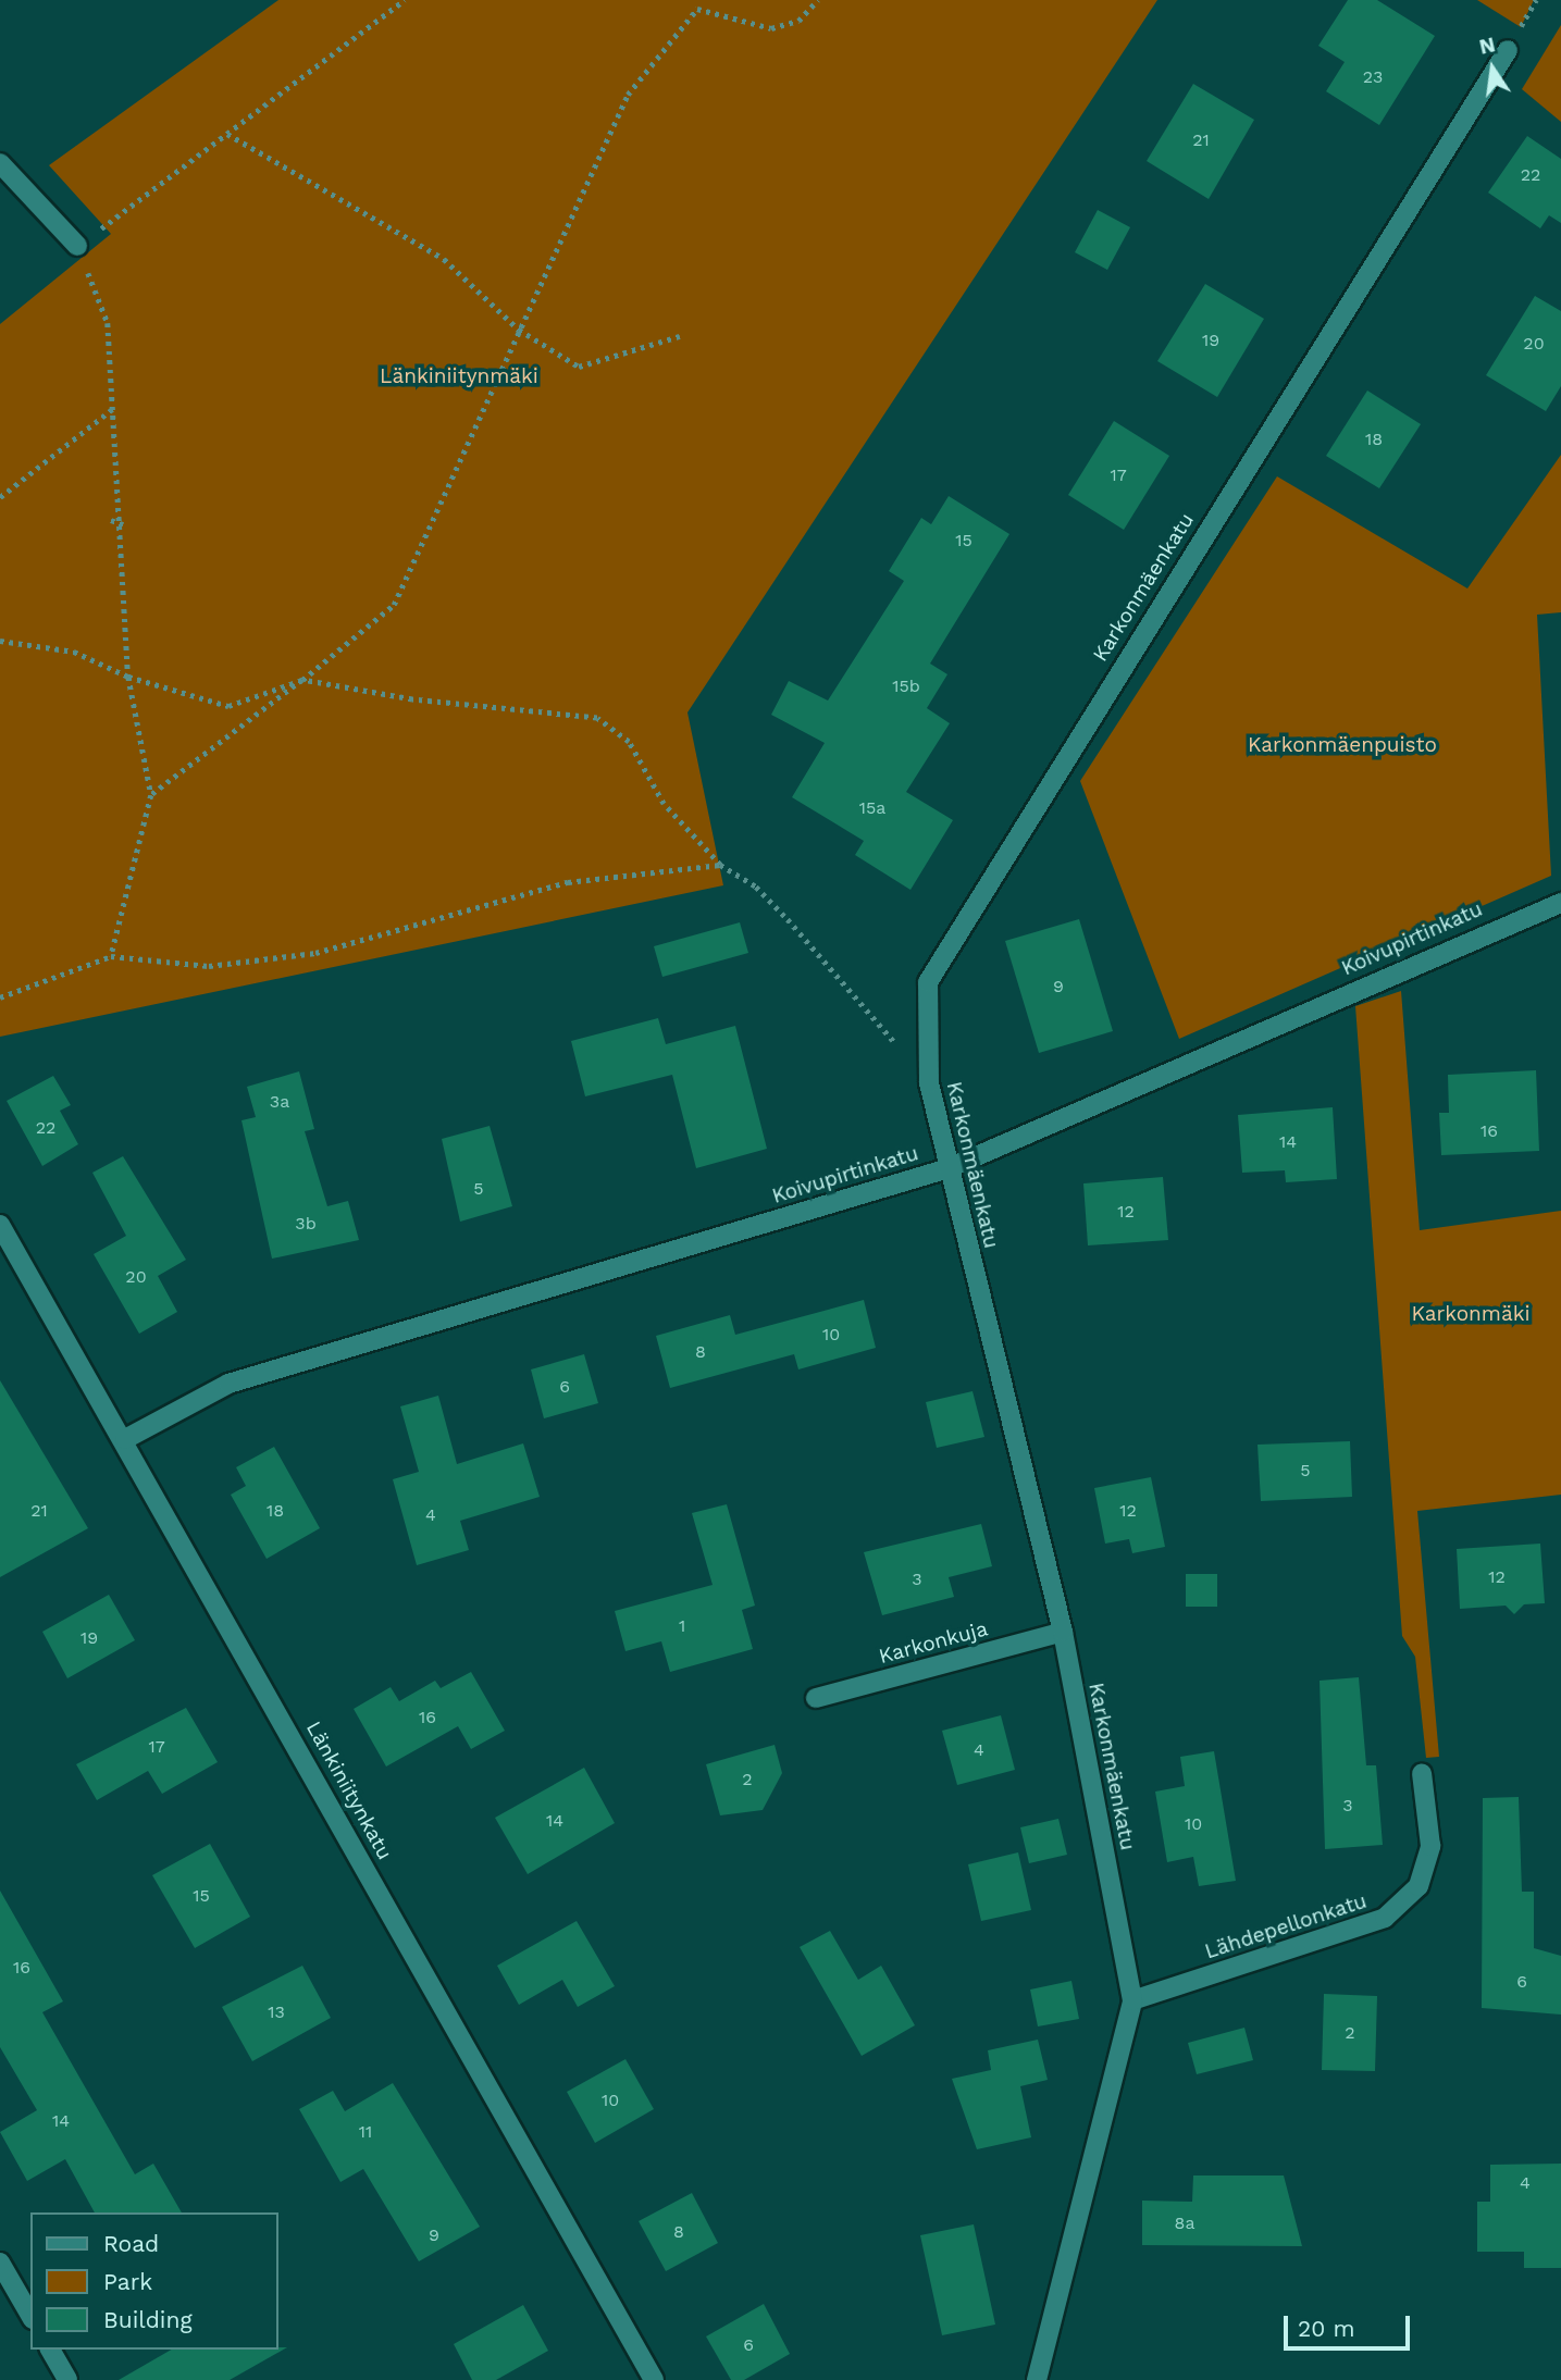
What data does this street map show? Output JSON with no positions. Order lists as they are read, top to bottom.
{
  "streets": {
    "street": [
      "Karkonmäenkatu",
      "Koivupirtinkatu",
      "Karkonkuja",
      "Länkiniitynkatu",
      "Lähdepellonkatu"
    ]
  },
  "crossings": [
    ["Karkonmäenkatu", "Koivupirtinkatu"],
    ["Karkonmäenkatu", "Karkonkuja"],
    ["Karkonmäenkatu", "Lähdepellonkatu"],
    ["Koivupirtinkatu", "Länkiniitynkatu"]
  ],
  "parks": ["Länkiniitynmäki", "Karkonmäenpuisto", "Karkonmäki"],
  "house_numbers": [
    "23",
    "21",
    "22",
    "19",
    "20",
    "18",
    "17",
    "15",
    "15b",
    "15a",
    "9",
    "3a",
    "22",
    "16",
    "14",
    "5",
    "12",
    "3b",
    "20",
    "10",
    "8",
    "6",
    "5",
    "21",
    "18",
    "12",
    "4",
    "12",
    "3",
    "1",
    "19",
    "16",
    "17",
    "4",
    "2",
    "3",
    "14",
    "10",
    "15",
    "16",
    "6",
    "13",
    "2",
    "10",
    "14",
    "11",
    "4",
    "8a",
    "8",
    "9",
    "6"
  ],
  "legend": ["Road", "Park", "Building"],
  "scale_bar": "20 m",
  "north": "top"
}
